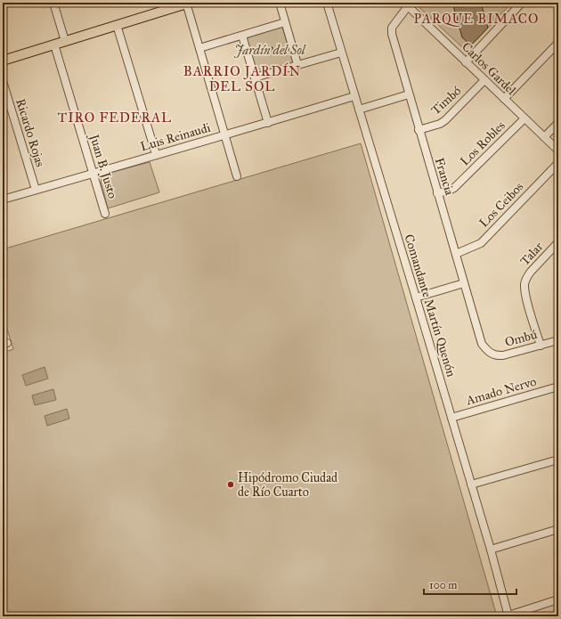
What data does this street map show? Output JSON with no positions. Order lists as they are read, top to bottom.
{
  "streets": {
    "street": [
      "Carlos Gardel",
      "Timbó",
      "Ricardo Rojas",
      "Luis Reinaudi",
      "Los Robles",
      "Juan B. Justo",
      "Francia",
      "Los Ceibos",
      "Talar",
      "Comandante Martín Quenón",
      "Ombú",
      "Amado Nervo"
    ]
  },
  "crossings": [
    ["Carlos Gardel", "Timbó"],
    ["Carlos Gardel", "Los Robles"],
    ["Carlos Gardel", "Francia"],
    ["Timbó", "Francia"],
    ["Ricardo Rojas", "Luis Reinaudi"],
    ["Luis Reinaudi", "Juan B. Justo"],
    ["Luis Reinaudi", "Comandante Martín Quenón"],
    ["Los Robles", "Francia"],
    ["Francia", "Los Ceibos"],
    ["Francia", "Ombú"],
    ["Talar", "Ombú"],
    ["Comandante Martín Quenón", "Amado Nervo"]
  ],
  "districts": ["PARQUE BIMACO", "BARRIO JARDÍN DEL SOL", "TIRO FEDERAL"],
  "parks": ["Jardín del Sol"],
  "places": ["Hipódromo Ciudad de Río Cuarto"],
  "scale_bar": "100 m"
}
